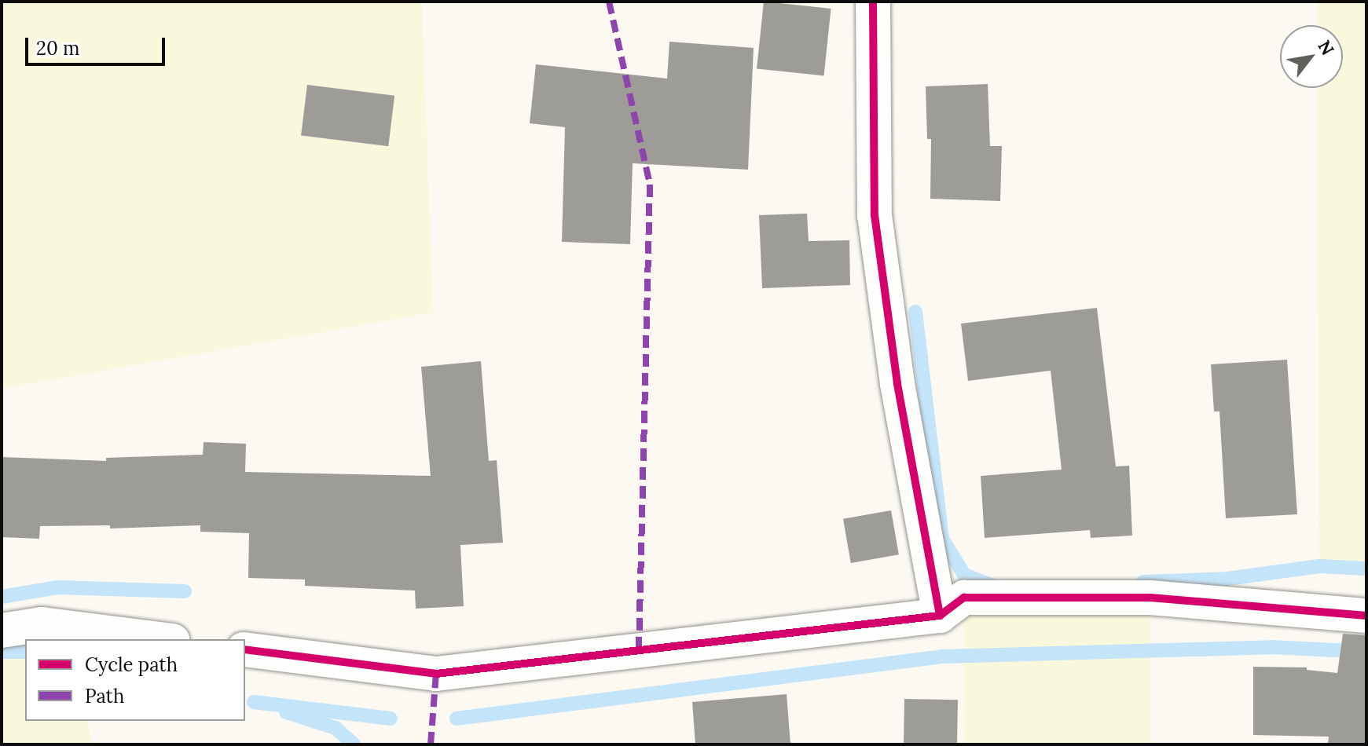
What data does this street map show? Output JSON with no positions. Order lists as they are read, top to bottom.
{
  "legend": ["Cycle path", "Path"],
  "scale_bar": "20 m",
  "north": "top right"
}
